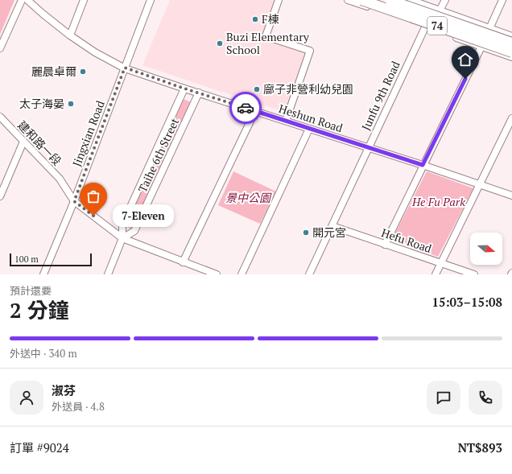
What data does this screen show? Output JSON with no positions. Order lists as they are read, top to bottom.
{
  "streets": {
    "highway": ["74"],
    "street": [
      "Junfu 9th Road",
      "Heshun Road",
      "Jingxian Road",
      "建和路一段",
      "Taihe 6th Street",
      "Hefu Road"
    ]
  },
  "crossings": [
    ["Junfu 9th Road", "Heshun Road"],
    ["Junfu 9th Road", "Hefu Road"],
    ["Heshun Road", "Jingxian Road"],
    ["Heshun Road", "Taihe 6th Street"],
    ["Jingxian Road", "建和路一段"],
    ["建和路一段", "Taihe 6th Street"]
  ],
  "parks": ["景中公園", "He Fu Park"],
  "places": [
    "F棟",
    "Buzi Elementary School",
    "麗晨卓爾",
    "廍子非營利幼兒園",
    "太子海晏",
    "7-Eleven",
    "開元宮"
  ],
  "scale_bar": "100 m",
  "north": "right",
  "page": {
    "bubble": "7-Eleven",
    "scale": "100 m",
    "heading": ["2 分鐘", "預計還要", "15:03–15:08"],
    "panel": [
      "淑芬",
      "外送員 · 4.8",
      "訂單 #9024",
      "NT$893"
    ],
    "bar": "外送中 · 340 m"
  }
}
